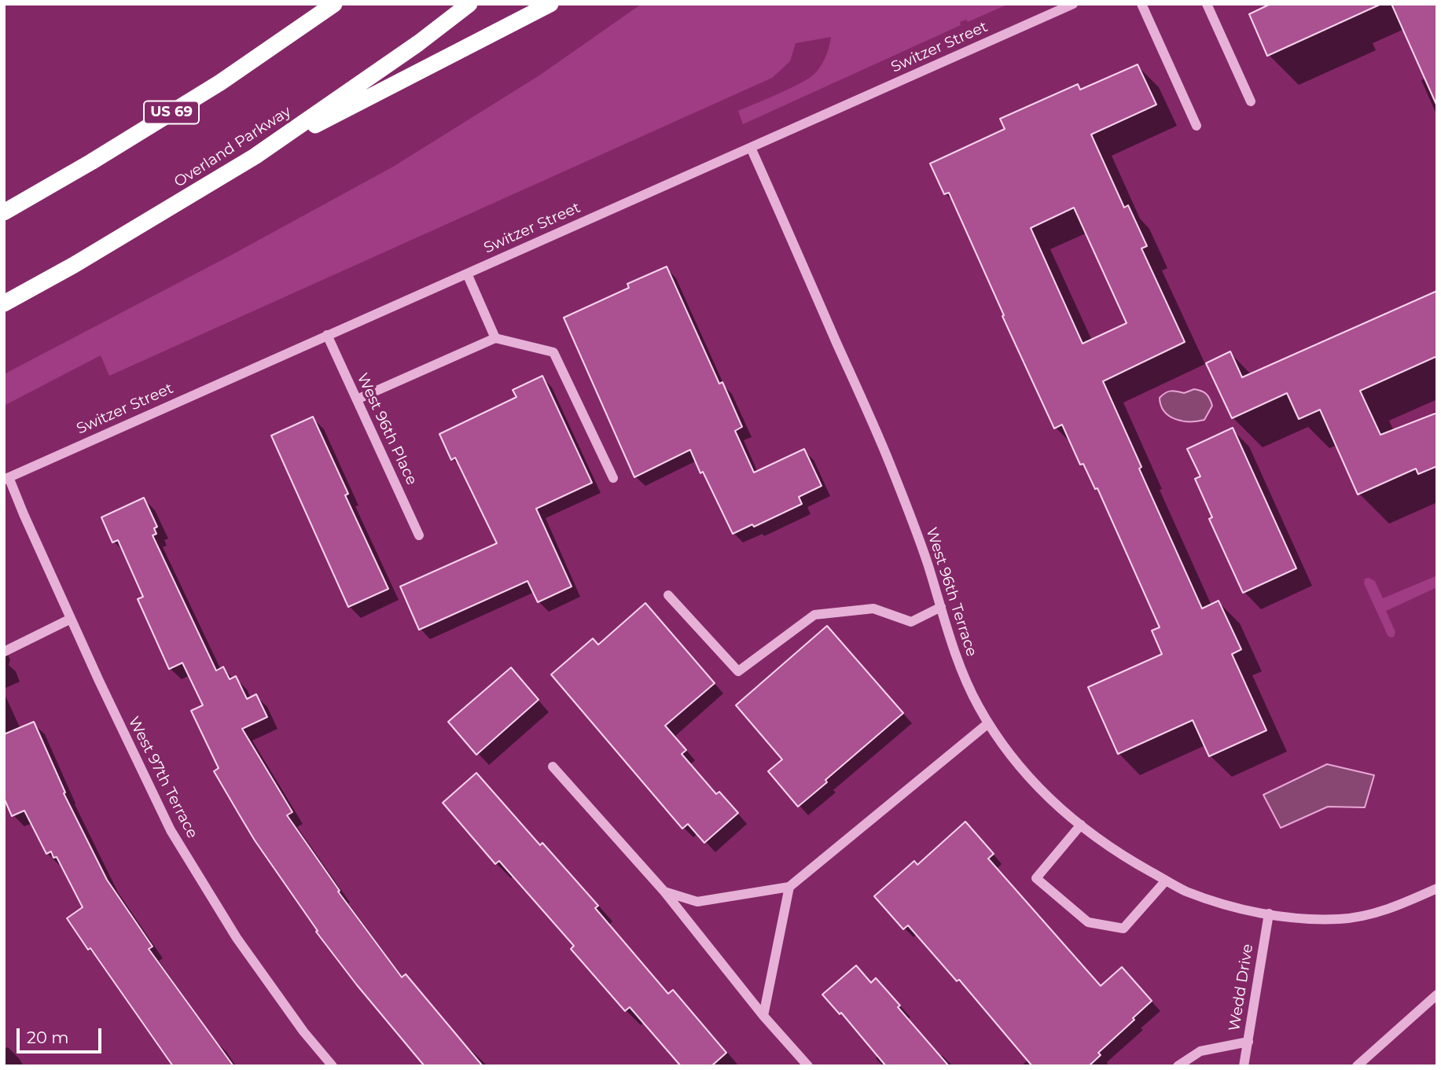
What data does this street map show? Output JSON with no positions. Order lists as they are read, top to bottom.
{
  "streets": {
    "highway": ["US 69", "Overland Parkway"],
    "street": [
      "Switzer Street",
      "West 96th Place",
      "West 96th Terrace",
      "West 97th Terrace",
      "Wedd Drive"
    ]
  },
  "crossings": [
    ["Switzer Street", "West 96th Place"],
    ["Switzer Street", "West 96th Terrace"],
    ["Switzer Street", "West 97th Terrace"],
    ["West 96th Terrace", "Wedd Drive"]
  ],
  "scale_bar": "20 m"
}
